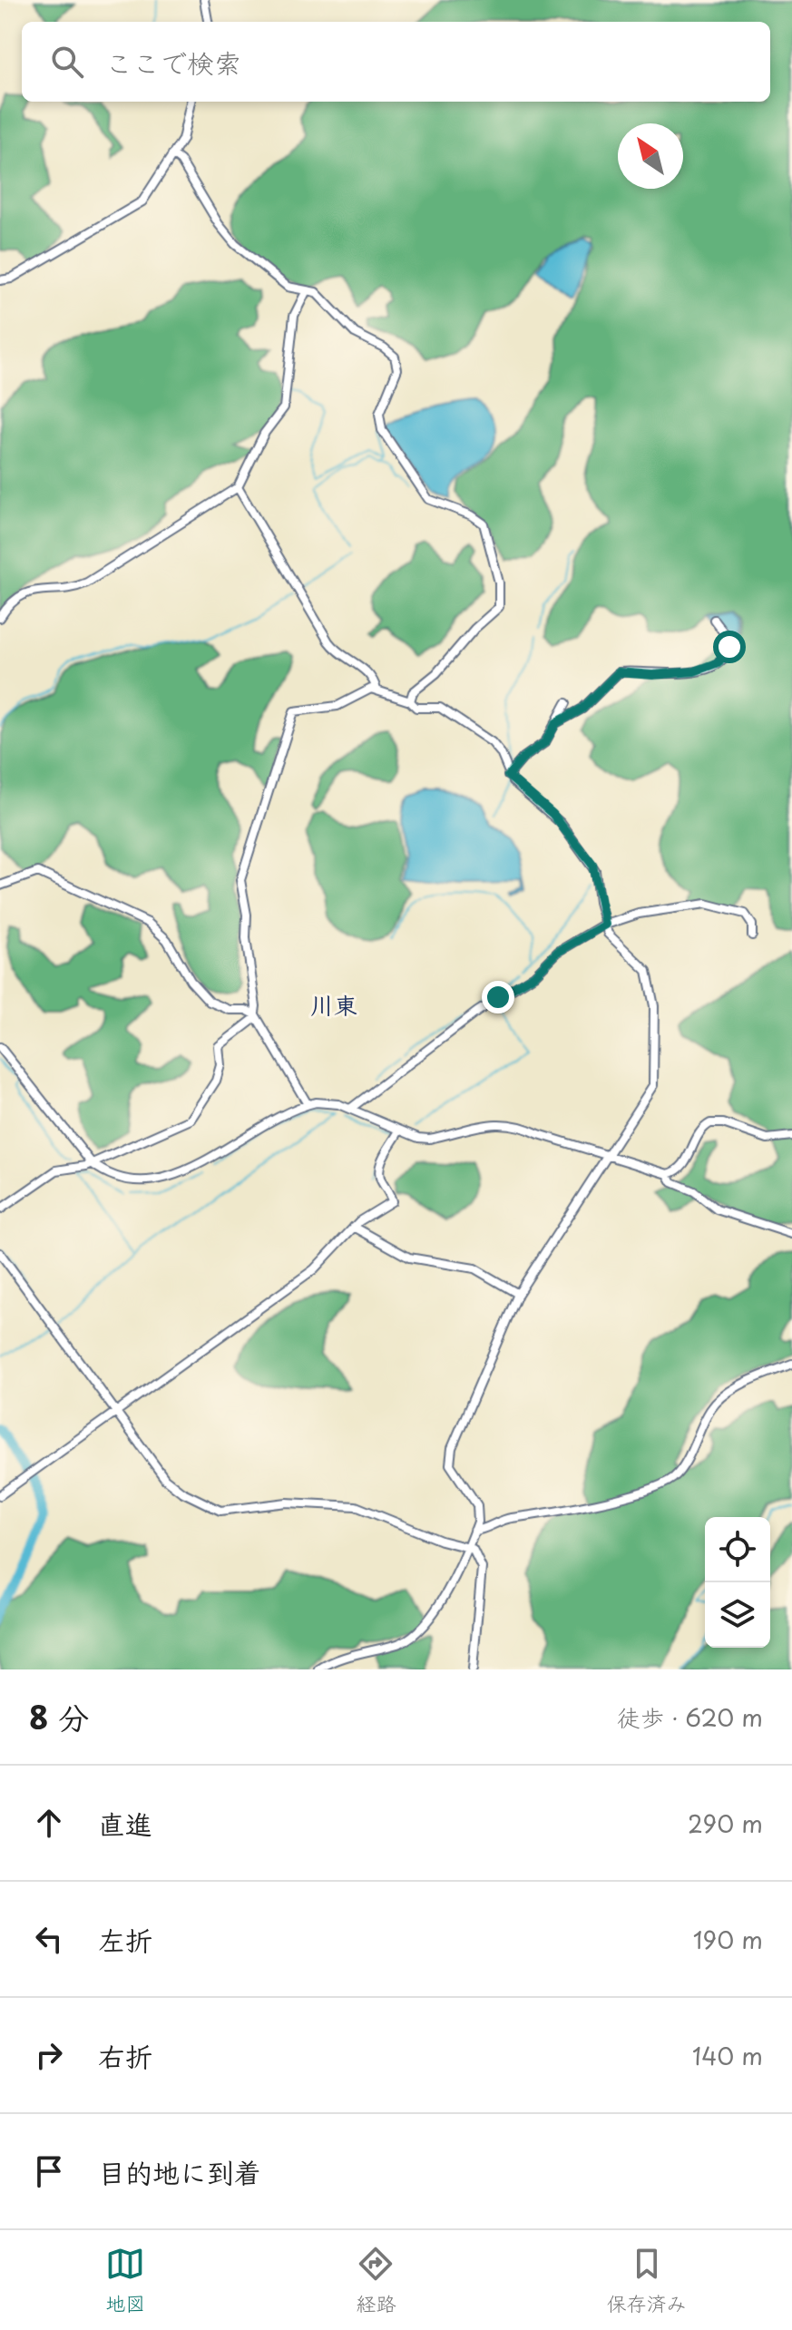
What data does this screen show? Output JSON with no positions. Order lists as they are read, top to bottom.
{
  "districts": ["川東"],
  "north": "top left",
  "page": {
    "search": "ここで検索",
    "heading": ["8 分", "徒歩 · 620 m"],
    "list": [
      ["直進", "290 m"],
      ["左折", "190 m"],
      ["右折", "140 m"],
      "目的地に到着"
    ],
    "nav": ["地図", "経路", "保存済み"]
  }
}
